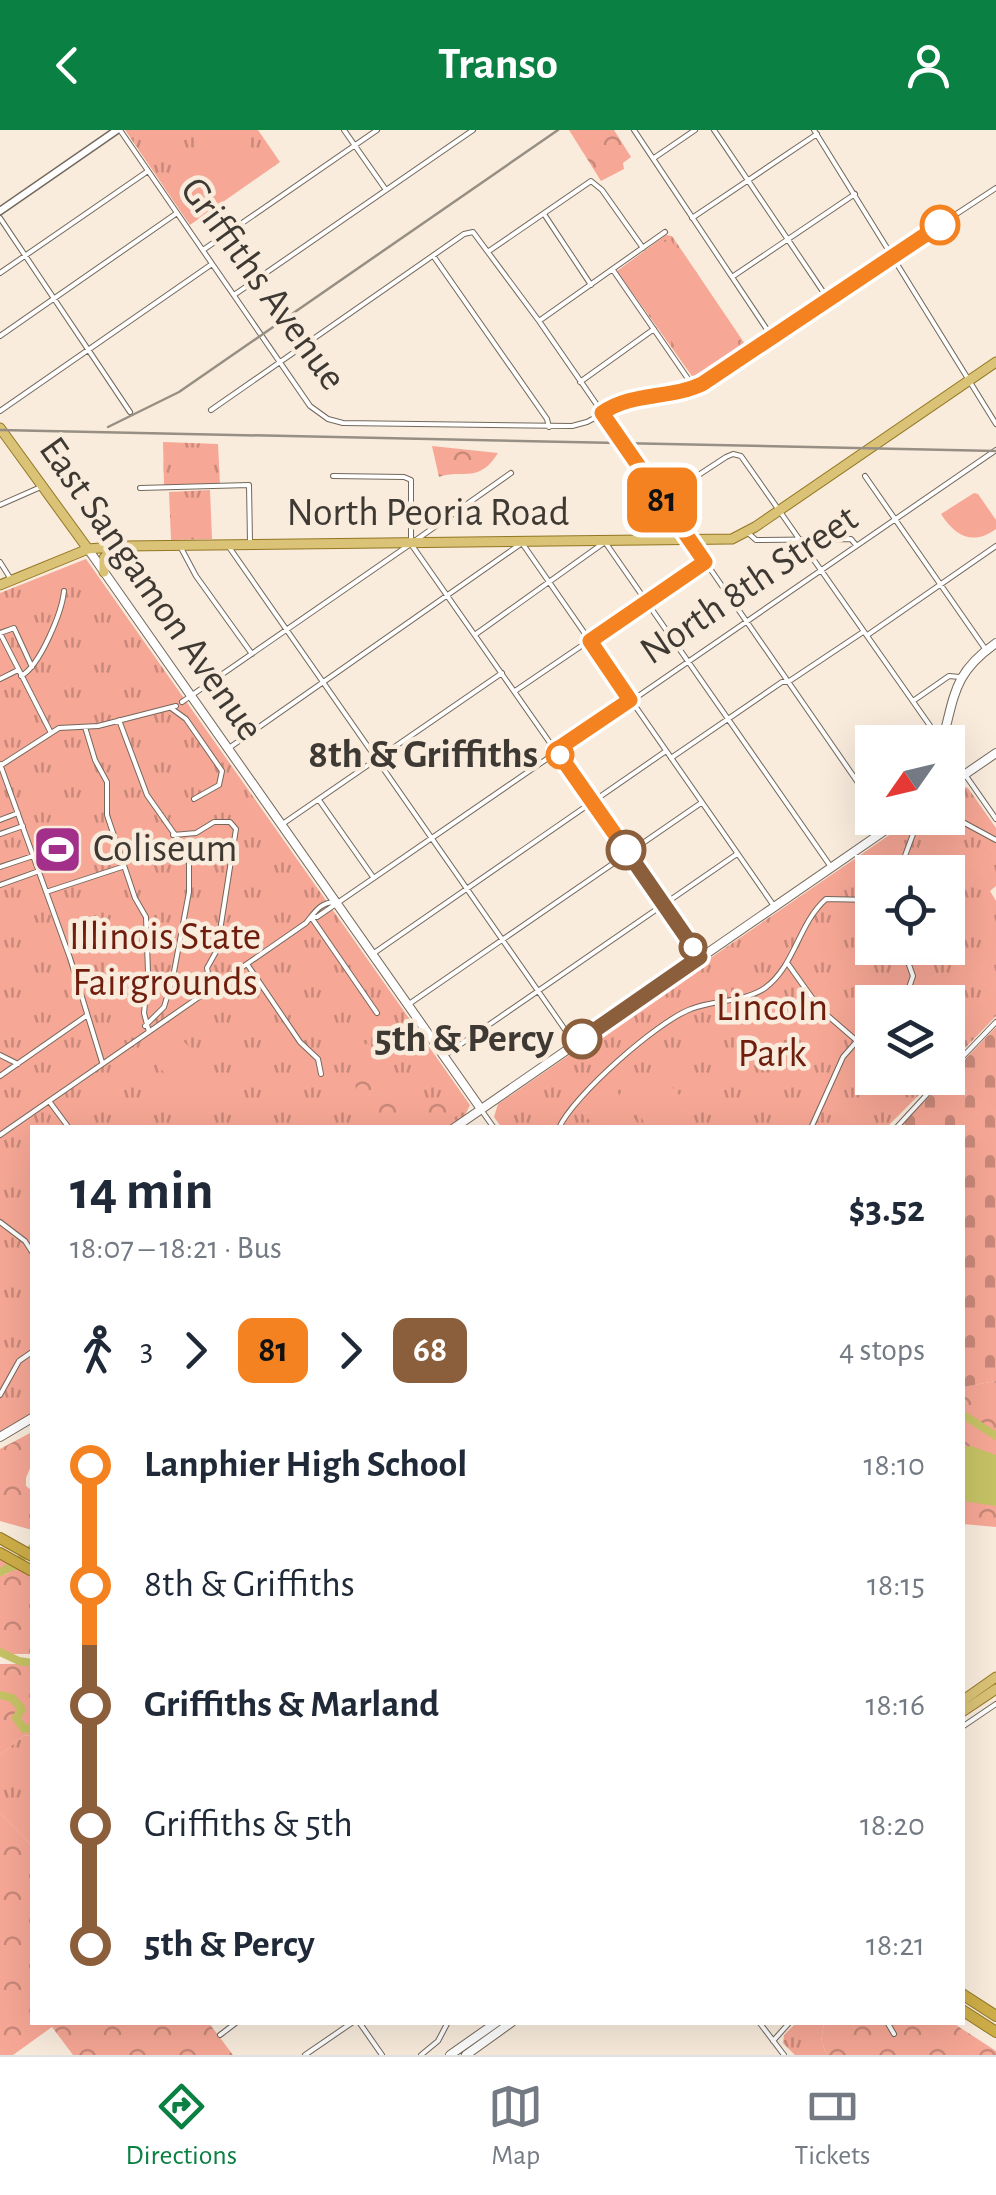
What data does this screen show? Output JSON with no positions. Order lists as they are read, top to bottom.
{
  "streets": {
    "main road": ["North Peoria Road", "East Sangamon Avenue"],
    "street": ["Griffiths Avenue", "North 8th Street"]
  },
  "crossings": [
    ["North Peoria Road", "North 8th Street"],
    ["North Peoria Road", "East Sangamon Avenue"],
    ["North 8th Street", "East Sangamon Avenue"]
  ],
  "parks": ["Illinois State Fairgrounds", "Lincoln Park"],
  "places": {
    "other": ["8th & Griffiths", "5th & Percy"],
    "sports": ["Coliseum"]
  },
  "lines": ["bus line 81", "bus line 68"],
  "north": "bottom left",
  "page": {
    "header": "Transo",
    "on_map": "81",
    "heading": ["14 min", "18:07 – 18:21 · Bus", "$3.52"],
    "legs": [
      "3",
      "81",
      "68",
      "4 stops"
    ],
    "list": [
      {
        "name": "Lanphier High School",
        "value": "18:10"
      },
      {
        "name": "8th & Griffiths",
        "value": "18:15"
      },
      {
        "name": "Griffiths & Marland",
        "value": "18:16"
      },
      {
        "name": "Griffiths & 5th",
        "value": "18:20"
      },
      {
        "name": "5th & Percy",
        "value": "18:21"
      }
    ],
    "tabs": ["Directions", "Map", "Tickets"]
  }
}
